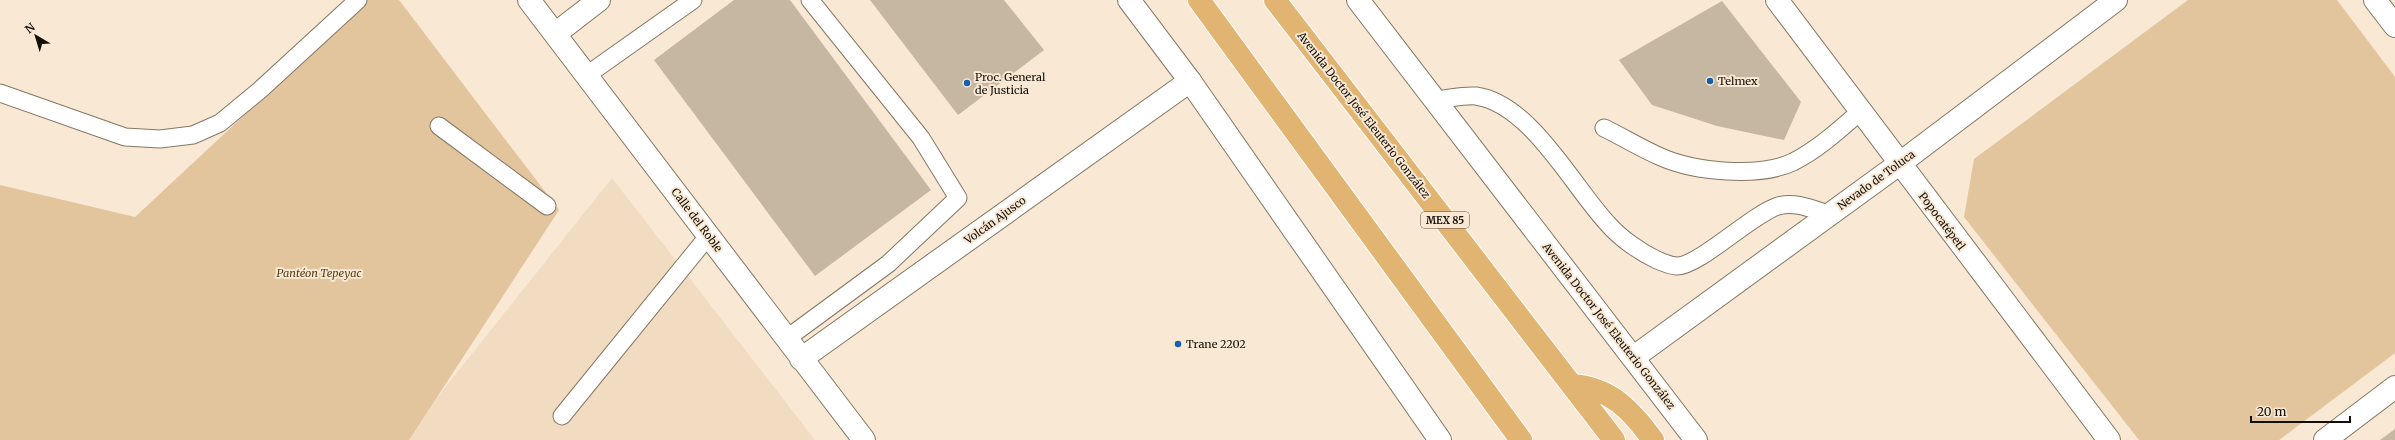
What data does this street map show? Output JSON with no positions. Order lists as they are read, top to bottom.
{
  "streets": {
    "highway": ["Avenida Doctor José Eleuterio González", "MEX 85"],
    "street": [
      "Nevado de Toluca",
      "Calle del Roble",
      "Volcán Ajusco",
      "Popocatépetl"
    ]
  },
  "crossings": [
    ["Avenida Doctor José Eleuterio González", "Nevado de Toluca"],
    ["Nevado de Toluca", "Popocatépetl"],
    ["Calle del Roble", "Volcán Ajusco"]
  ],
  "parks": ["Pantéon Tepeyac"],
  "places": ["Telmex", "Proc. General de Justicia", "Trane 2202"],
  "scale_bar": "20 m",
  "north": "top left"
}
